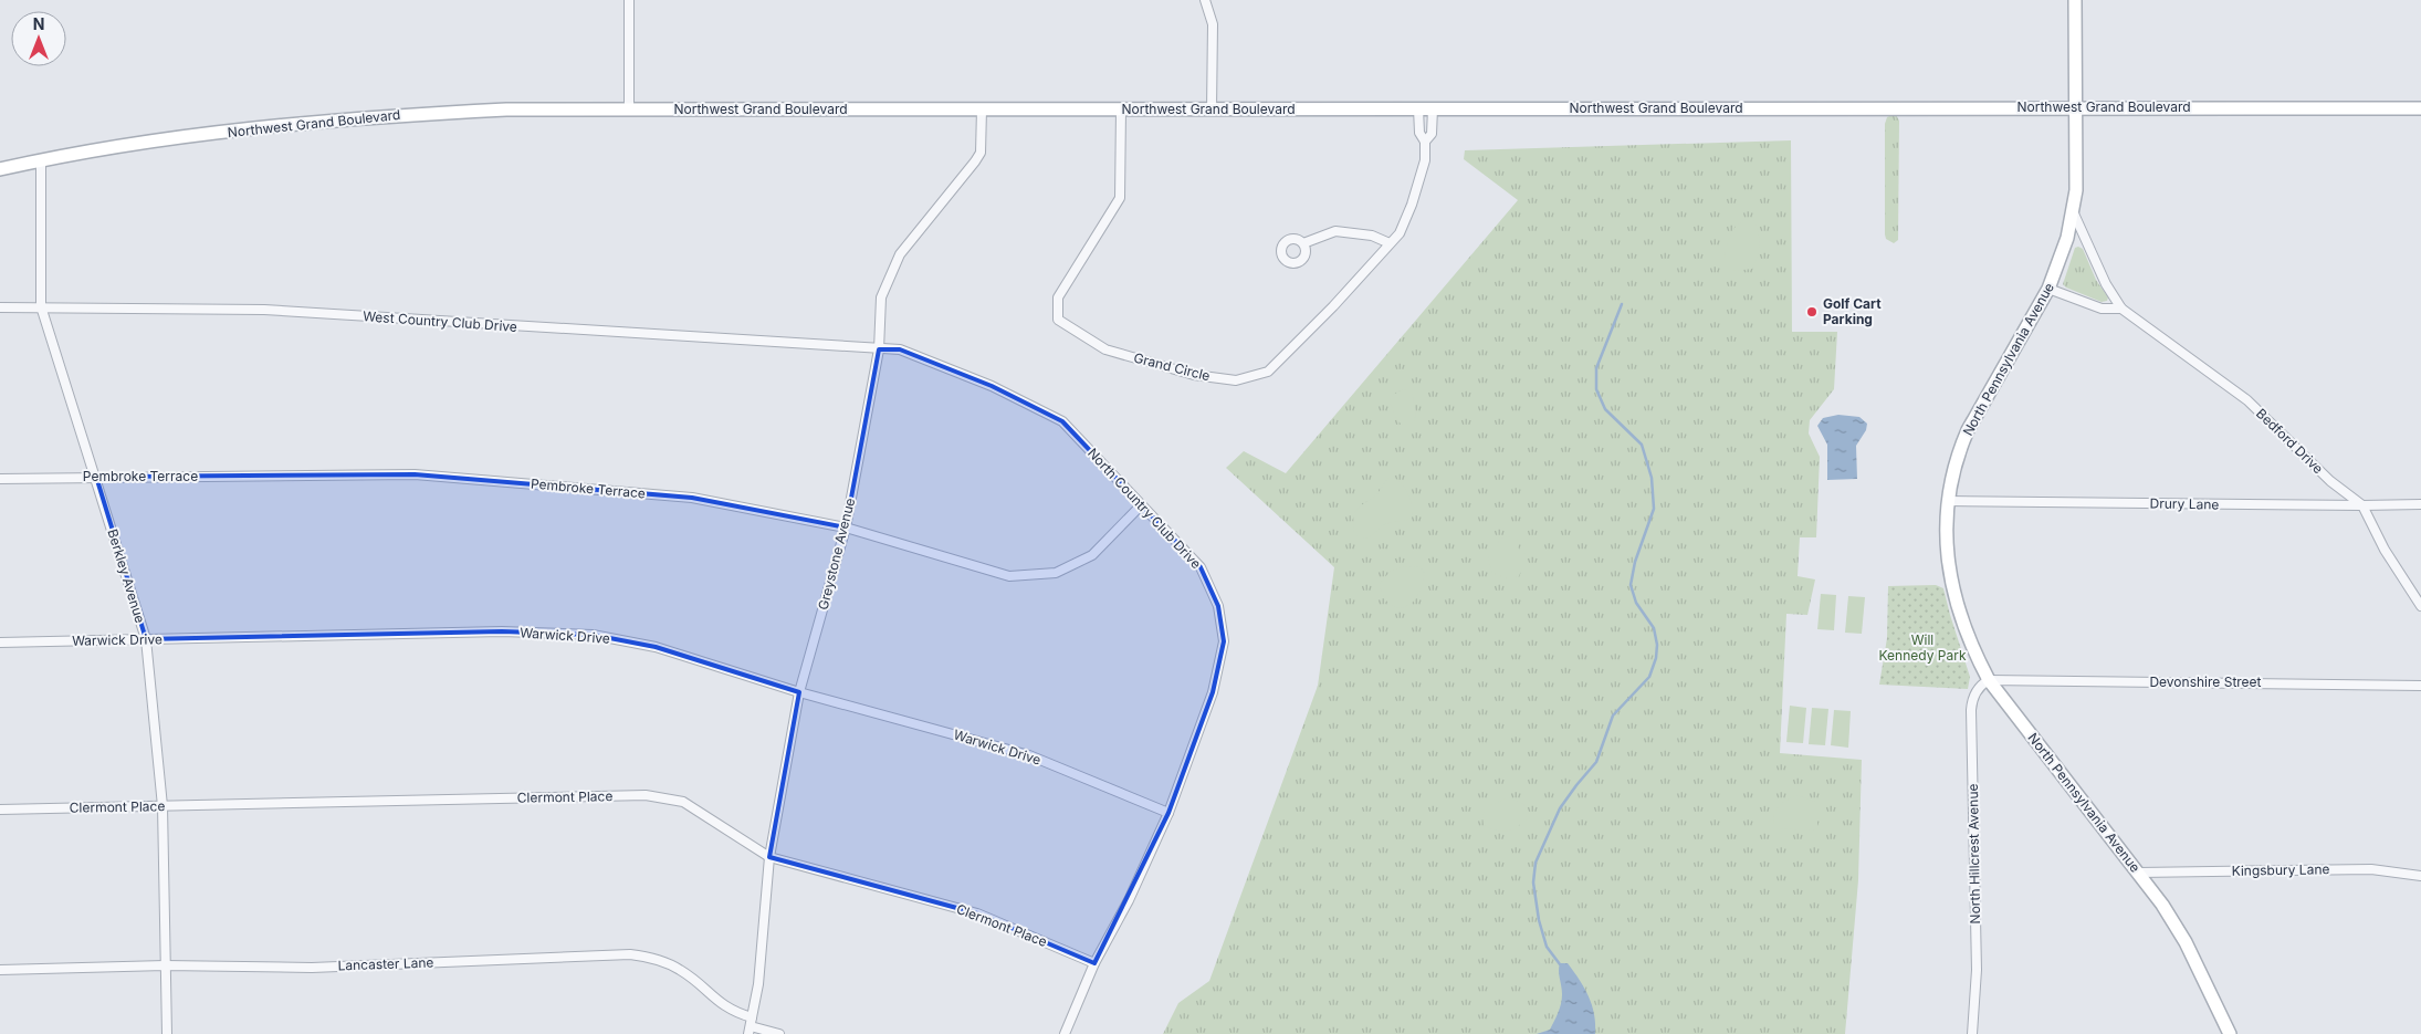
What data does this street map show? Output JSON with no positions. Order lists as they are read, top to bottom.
{
  "streets": {
    "street": [
      "Northwest Grand Boulevard",
      "West Country Club Drive",
      "North Pennsylvania Avenue",
      "Grand Circle",
      "Bedford Drive",
      "Pembroke Terrace",
      "Drury Lane",
      "North Country Club Drive",
      "Greystone Avenue",
      "Berkley Avenue",
      "Warwick Drive",
      "Devonshire Street",
      "Clermont Place",
      "North Hillcrest Avenue",
      "Kingsbury Lane",
      "Lancaster Lane"
    ]
  },
  "crossings": [
    ["Northwest Grand Boulevard", "North Pennsylvania Avenue"],
    ["Northwest Grand Boulevard", "Grand Circle"],
    ["Northwest Grand Boulevard", "Greystone Avenue"],
    ["Northwest Grand Boulevard", "Berkley Avenue"],
    ["West Country Club Drive", "North Country Club Drive"],
    ["West Country Club Drive", "Greystone Avenue"],
    ["West Country Club Drive", "Berkley Avenue"],
    ["North Pennsylvania Avenue", "Bedford Drive"],
    ["North Pennsylvania Avenue", "Drury Lane"],
    ["North Pennsylvania Avenue", "Devonshire Street"],
    ["North Pennsylvania Avenue", "North Hillcrest Avenue"],
    ["North Pennsylvania Avenue", "Kingsbury Lane"],
    ["Bedford Drive", "Drury Lane"],
    ["Pembroke Terrace", "North Country Club Drive"],
    ["Pembroke Terrace", "Greystone Avenue"],
    ["Pembroke Terrace", "Berkley Avenue"],
    ["North Country Club Drive", "Greystone Avenue"],
    ["North Country Club Drive", "Warwick Drive"],
    ["North Country Club Drive", "Clermont Place"],
    ["Greystone Avenue", "Warwick Drive"],
    ["Greystone Avenue", "Clermont Place"],
    ["Greystone Avenue", "Lancaster Lane"],
    ["Berkley Avenue", "Warwick Drive"],
    ["Berkley Avenue", "Clermont Place"],
    ["Berkley Avenue", "Lancaster Lane"],
    ["Devonshire Street", "North Hillcrest Avenue"]
  ],
  "parks": ["Will Kennedy Park"],
  "places": ["Golf Cart Parking"],
  "north": "top"
}
